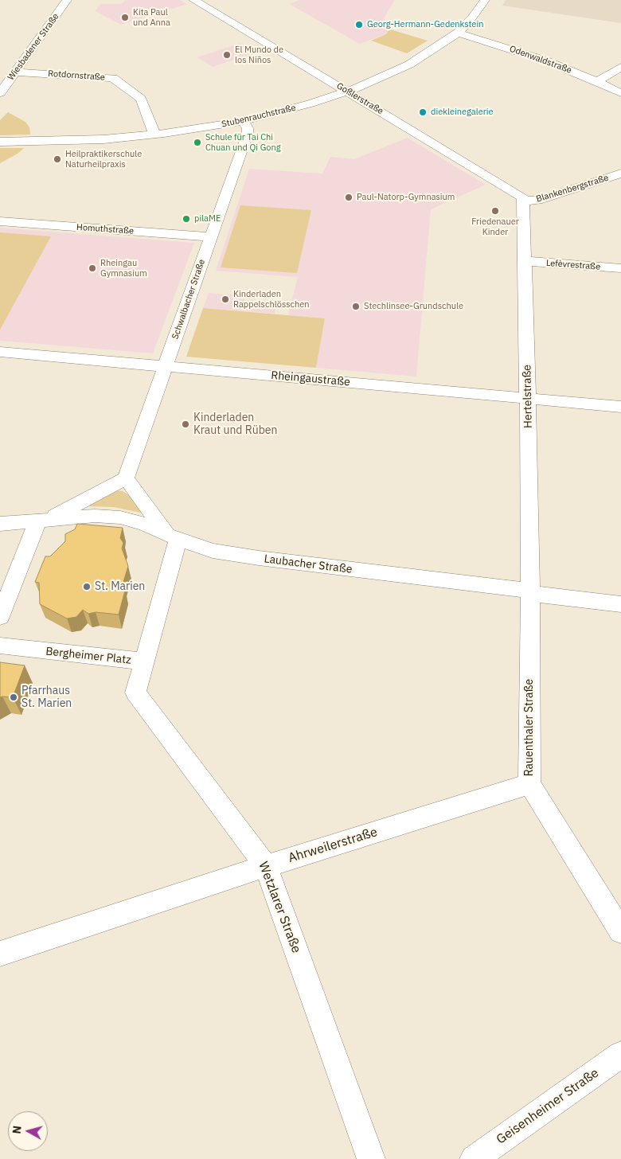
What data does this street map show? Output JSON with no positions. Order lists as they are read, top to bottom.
{
  "streets": {
    "street": [
      "Wiesbadener Straße",
      "Odenwaldstraße",
      "Rotdornstraße",
      "Goßlerstraße",
      "Stubenrauchstraße",
      "Blankenbergstraße",
      "Homuthstraße",
      "Lefèvrestraße",
      "Schwalbacher Straße",
      "Rheingaustraße",
      "Hertelstraße",
      "Laubacher Straße",
      "Bergheimer Platz",
      "Rauenthaler Straße",
      "Ahrweilerstraße",
      "Wetzlarer Straße",
      "Geisenheimer Straße"
    ]
  },
  "crossings": [
    ["Wiesbadener Straße", "Rotdornstraße"],
    ["Odenwaldstraße", "Stubenrauchstraße"],
    ["Rotdornstraße", "Stubenrauchstraße"],
    ["Goßlerstraße", "Stubenrauchstraße"],
    ["Goßlerstraße", "Blankenbergstraße"],
    ["Goßlerstraße", "Hertelstraße"],
    ["Stubenrauchstraße", "Schwalbacher Straße"],
    ["Blankenbergstraße", "Hertelstraße"],
    ["Homuthstraße", "Schwalbacher Straße"],
    ["Lefèvrestraße", "Hertelstraße"],
    ["Schwalbacher Straße", "Rheingaustraße"],
    ["Rheingaustraße", "Hertelstraße"],
    ["Hertelstraße", "Laubacher Straße"],
    ["Hertelstraße", "Rauenthaler Straße"],
    ["Laubacher Straße", "Bergheimer Platz"],
    ["Laubacher Straße", "Rauenthaler Straße"],
    ["Bergheimer Platz", "Wetzlarer Straße"],
    ["Rauenthaler Straße", "Ahrweilerstraße"],
    ["Ahrweilerstraße", "Wetzlarer Straße"]
  ],
  "places": [
    "Kita Paul und Anna",
    "Georg-Hermann-Gedenkstein",
    "El Mundo de los Niños",
    "diekleinegalerie",
    "Schule für Tai Chi Chuan und Qi Gong",
    "Heilpraktikerschule Naturheilpraxis",
    "Paul-Natorp-Gymnasium",
    "Friedenauer Kinder",
    "pilaME",
    "Rheingau Gymnasium",
    "Kinderladen Rappelschlösschen",
    "Stechlinsee-Grundschule",
    "Kinderladen Kraut und Rüben",
    "St. Marien",
    "Pfarrhaus St. Marien"
  ],
  "north": "left"
}
